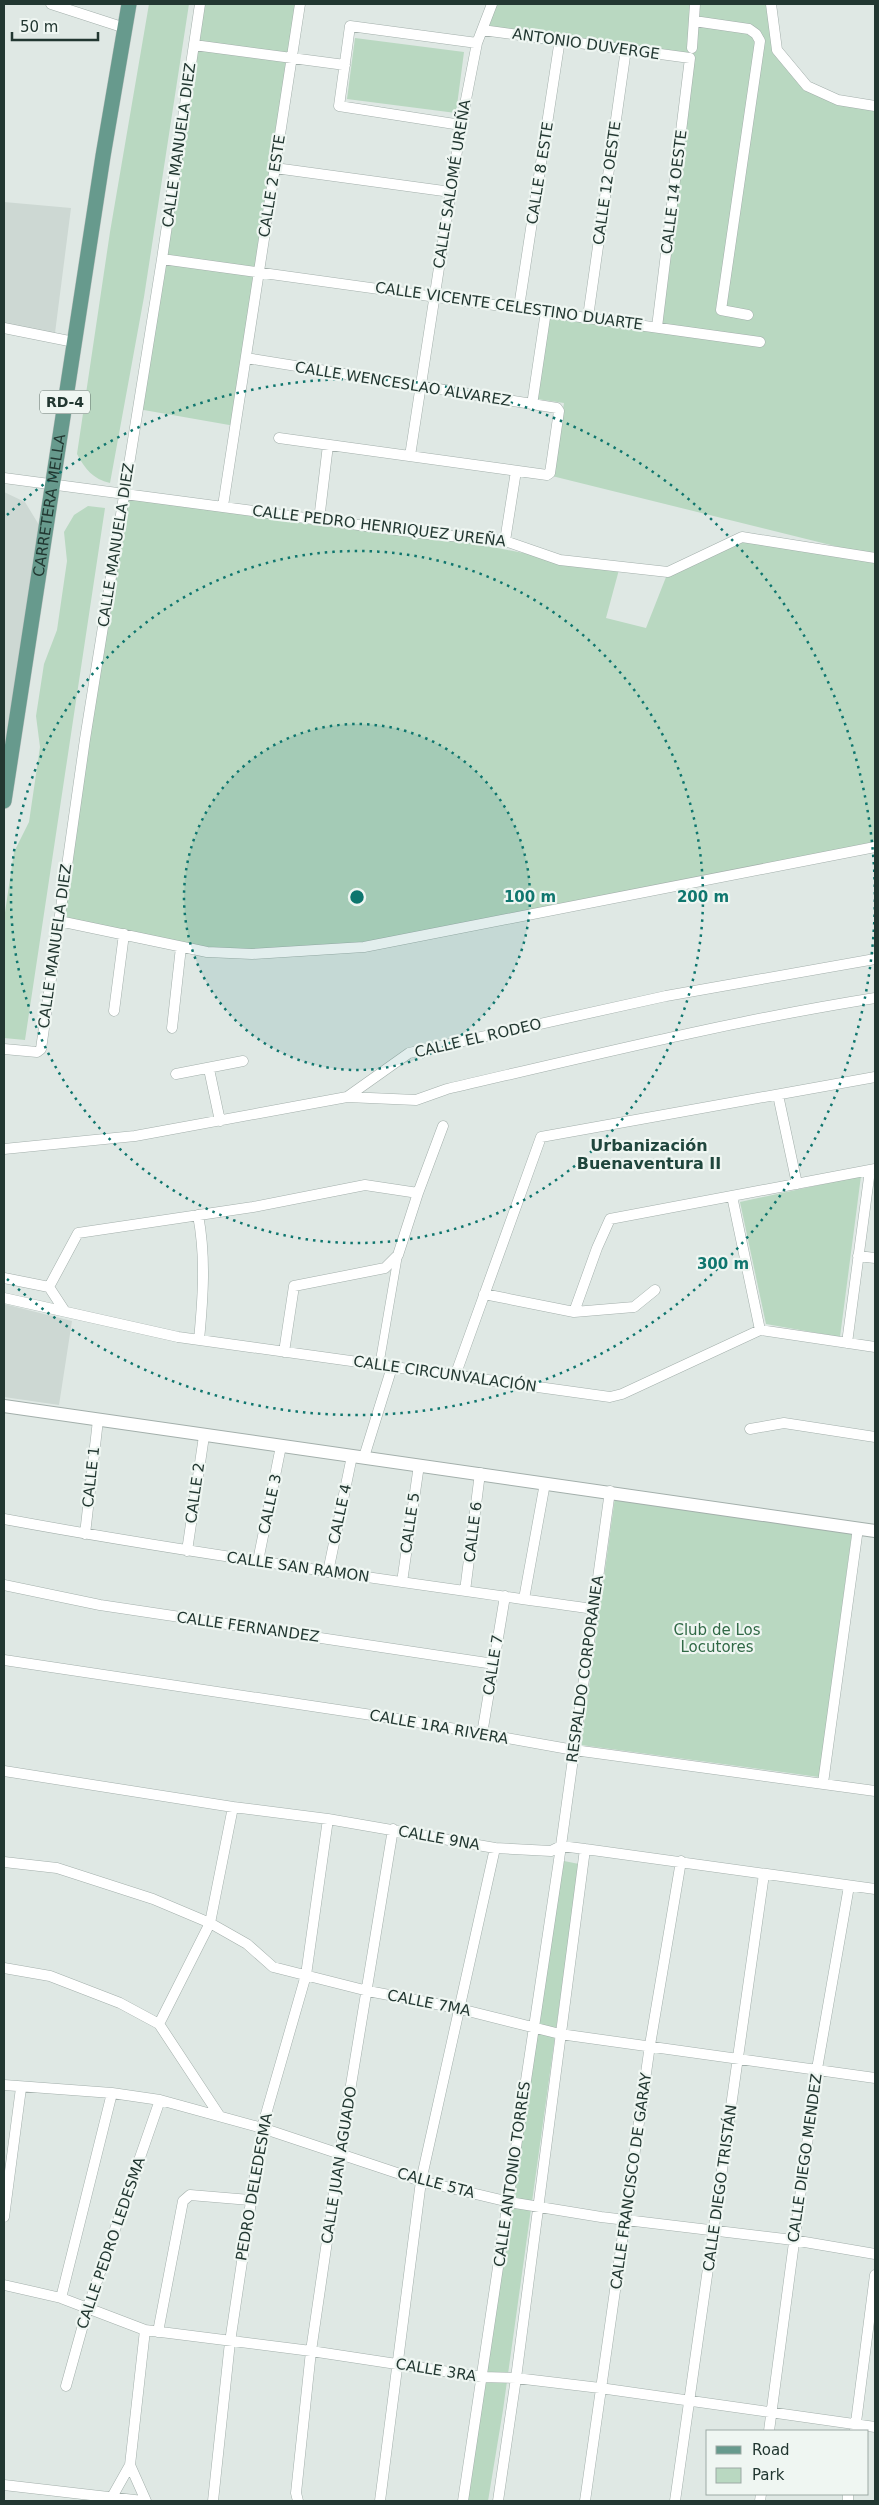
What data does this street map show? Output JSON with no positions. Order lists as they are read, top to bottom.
{
  "streets": {
    "main road": ["RD-4", "CARRETERA MELLA"],
    "street": [
      "ANTONIO DUVERGE",
      "CALLE MANUELA DIEZ",
      "CALLE 8 ESTE",
      "CALLE 12 OESTE",
      "CALLE SALOMÉ UREÑA",
      "CALLE 2 ESTE",
      "CALLE 14 OESTE",
      "CALLE VICENTE CELESTINO DUARTE",
      "CALLE WENCESLAO ALVAREZ",
      "CALLE PEDRO HENRIQUEZ UREÑA",
      "CALLE EL RODEO",
      "CALLE CIRCUNVALACIÓN",
      "CALLE 1",
      "CALLE 2",
      "CALLE 3",
      "CALLE 4",
      "CALLE 5",
      "CALLE 6",
      "CALLE SAN RAMON",
      "CALLE FERNANDEZ",
      "CALLE 7",
      "RESPALDO CORPORANEA",
      "CALLE 1RA RIVERA",
      "CALLE 9NA",
      "CALLE 7MA",
      "CALLE DIEGO MENDEZ",
      "CALLE JUAN AGUADO",
      "CALLE ANTONIO TORRES",
      "CALLE FRANCISCO DE GARAY",
      "CALLE 5TA",
      "PEDRO DELEDESMA",
      "CALLE DIEGO TRISTÁN",
      "CALLE PEDRO LEDESMA",
      "CALLE 3RA"
    ]
  },
  "crossings": [
    ["ANTONIO DUVERGE", "CALLE 8 ESTE"],
    ["ANTONIO DUVERGE", "CALLE 12 OESTE"],
    ["ANTONIO DUVERGE", "CALLE SALOMÉ UREÑA"],
    ["ANTONIO DUVERGE", "CALLE 14 OESTE"],
    ["CALLE MANUELA DIEZ", "CALLE PEDRO HENRIQUEZ UREÑA"],
    ["CALLE 8 ESTE", "CALLE VICENTE CELESTINO DUARTE"],
    ["CALLE 12 OESTE", "CALLE VICENTE CELESTINO DUARTE"],
    ["CALLE SALOMÉ UREÑA", "CALLE VICENTE CELESTINO DUARTE"],
    ["CALLE SALOMÉ UREÑA", "CALLE WENCESLAO ALVAREZ"],
    ["CALLE 2 ESTE", "CALLE VICENTE CELESTINO DUARTE"],
    ["CALLE 2 ESTE", "CALLE WENCESLAO ALVAREZ"],
    ["CALLE 2 ESTE", "CALLE PEDRO HENRIQUEZ UREÑA"],
    ["CALLE 14 OESTE", "CALLE VICENTE CELESTINO DUARTE"],
    ["CARRETERA MELLA", "CALLE PEDRO HENRIQUEZ UREÑA"],
    ["CALLE CIRCUNVALACIÓN", "CALLE 4"],
    ["CALLE 1", "CALLE SAN RAMON"],
    ["CALLE 2", "CALLE SAN RAMON"],
    ["CALLE 3", "CALLE SAN RAMON"],
    ["CALLE 4", "CALLE SAN RAMON"],
    ["CALLE 5", "CALLE SAN RAMON"],
    ["CALLE 6", "CALLE SAN RAMON"],
    ["CALLE SAN RAMON", "CALLE 7"],
    ["CALLE SAN RAMON", "RESPALDO CORPORANEA"],
    ["CALLE FERNANDEZ", "CALLE 7"],
    ["CALLE 7", "CALLE 1RA RIVERA"],
    ["RESPALDO CORPORANEA", "CALLE 1RA RIVERA"],
    ["RESPALDO CORPORANEA", "CALLE 9NA"],
    ["RESPALDO CORPORANEA", "CALLE ANTONIO TORRES"],
    ["CALLE 9NA", "CALLE DIEGO MENDEZ"],
    ["CALLE 9NA", "CALLE JUAN AGUADO"],
    ["CALLE 9NA", "CALLE ANTONIO TORRES"],
    ["CALLE 9NA", "CALLE FRANCISCO DE GARAY"],
    ["CALLE 9NA", "PEDRO DELEDESMA"],
    ["CALLE 9NA", "CALLE DIEGO TRISTÁN"],
    ["CALLE 7MA", "CALLE DIEGO MENDEZ"],
    ["CALLE 7MA", "CALLE JUAN AGUADO"],
    ["CALLE 7MA", "CALLE ANTONIO TORRES"],
    ["CALLE 7MA", "CALLE FRANCISCO DE GARAY"],
    ["CALLE 7MA", "PEDRO DELEDESMA"],
    ["CALLE 7MA", "CALLE DIEGO TRISTÁN"],
    ["CALLE DIEGO MENDEZ", "CALLE 5TA"],
    ["CALLE DIEGO MENDEZ", "CALLE 3RA"],
    ["CALLE JUAN AGUADO", "CALLE 5TA"],
    ["CALLE JUAN AGUADO", "CALLE 3RA"],
    ["CALLE ANTONIO TORRES", "CALLE 5TA"],
    ["CALLE ANTONIO TORRES", "CALLE 3RA"],
    ["CALLE FRANCISCO DE GARAY", "CALLE 5TA"],
    ["CALLE FRANCISCO DE GARAY", "CALLE 3RA"],
    ["CALLE 5TA", "PEDRO DELEDESMA"],
    ["CALLE 5TA", "CALLE DIEGO TRISTÁN"],
    ["CALLE 5TA", "CALLE PEDRO LEDESMA"],
    ["PEDRO DELEDESMA", "CALLE 3RA"],
    ["CALLE DIEGO TRISTÁN", "CALLE 3RA"],
    ["CALLE PEDRO LEDESMA", "CALLE 3RA"]
  ],
  "districts": ["Urbanización Buenaventura II"],
  "parks": ["Club de Los Locutores"],
  "legend": ["Road", "Park"],
  "scale_bar": "50 m",
  "rings": ["100 m", "200 m", "300 m"]
}
